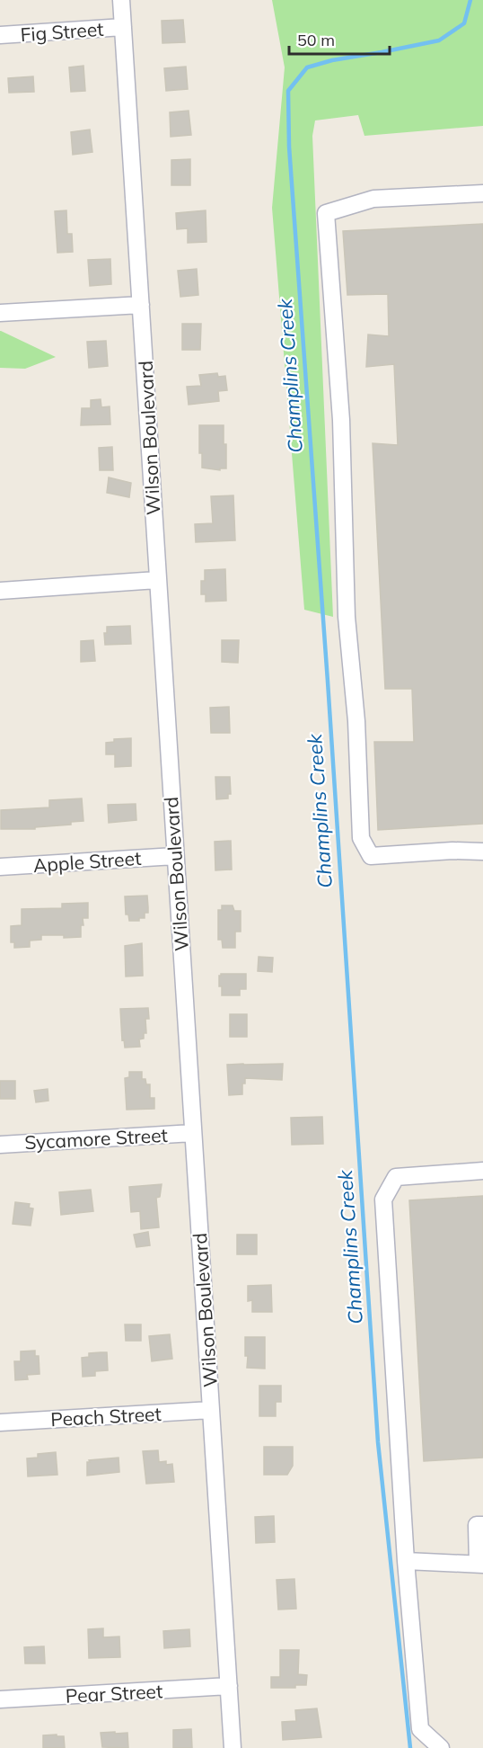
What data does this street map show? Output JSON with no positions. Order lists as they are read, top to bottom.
{
  "streets": {
    "street": [
      "Fig Street",
      "Wilson Boulevard",
      "Apple Street",
      "Sycamore Street",
      "Peach Street",
      "Pear Street"
    ]
  },
  "crossings": [
    ["Fig Street", "Wilson Boulevard"],
    ["Wilson Boulevard", "Apple Street"],
    ["Wilson Boulevard", "Sycamore Street"],
    ["Wilson Boulevard", "Peach Street"],
    ["Wilson Boulevard", "Pear Street"]
  ],
  "water": ["Champlins Creek"],
  "scale_bar": "50 m"
}
